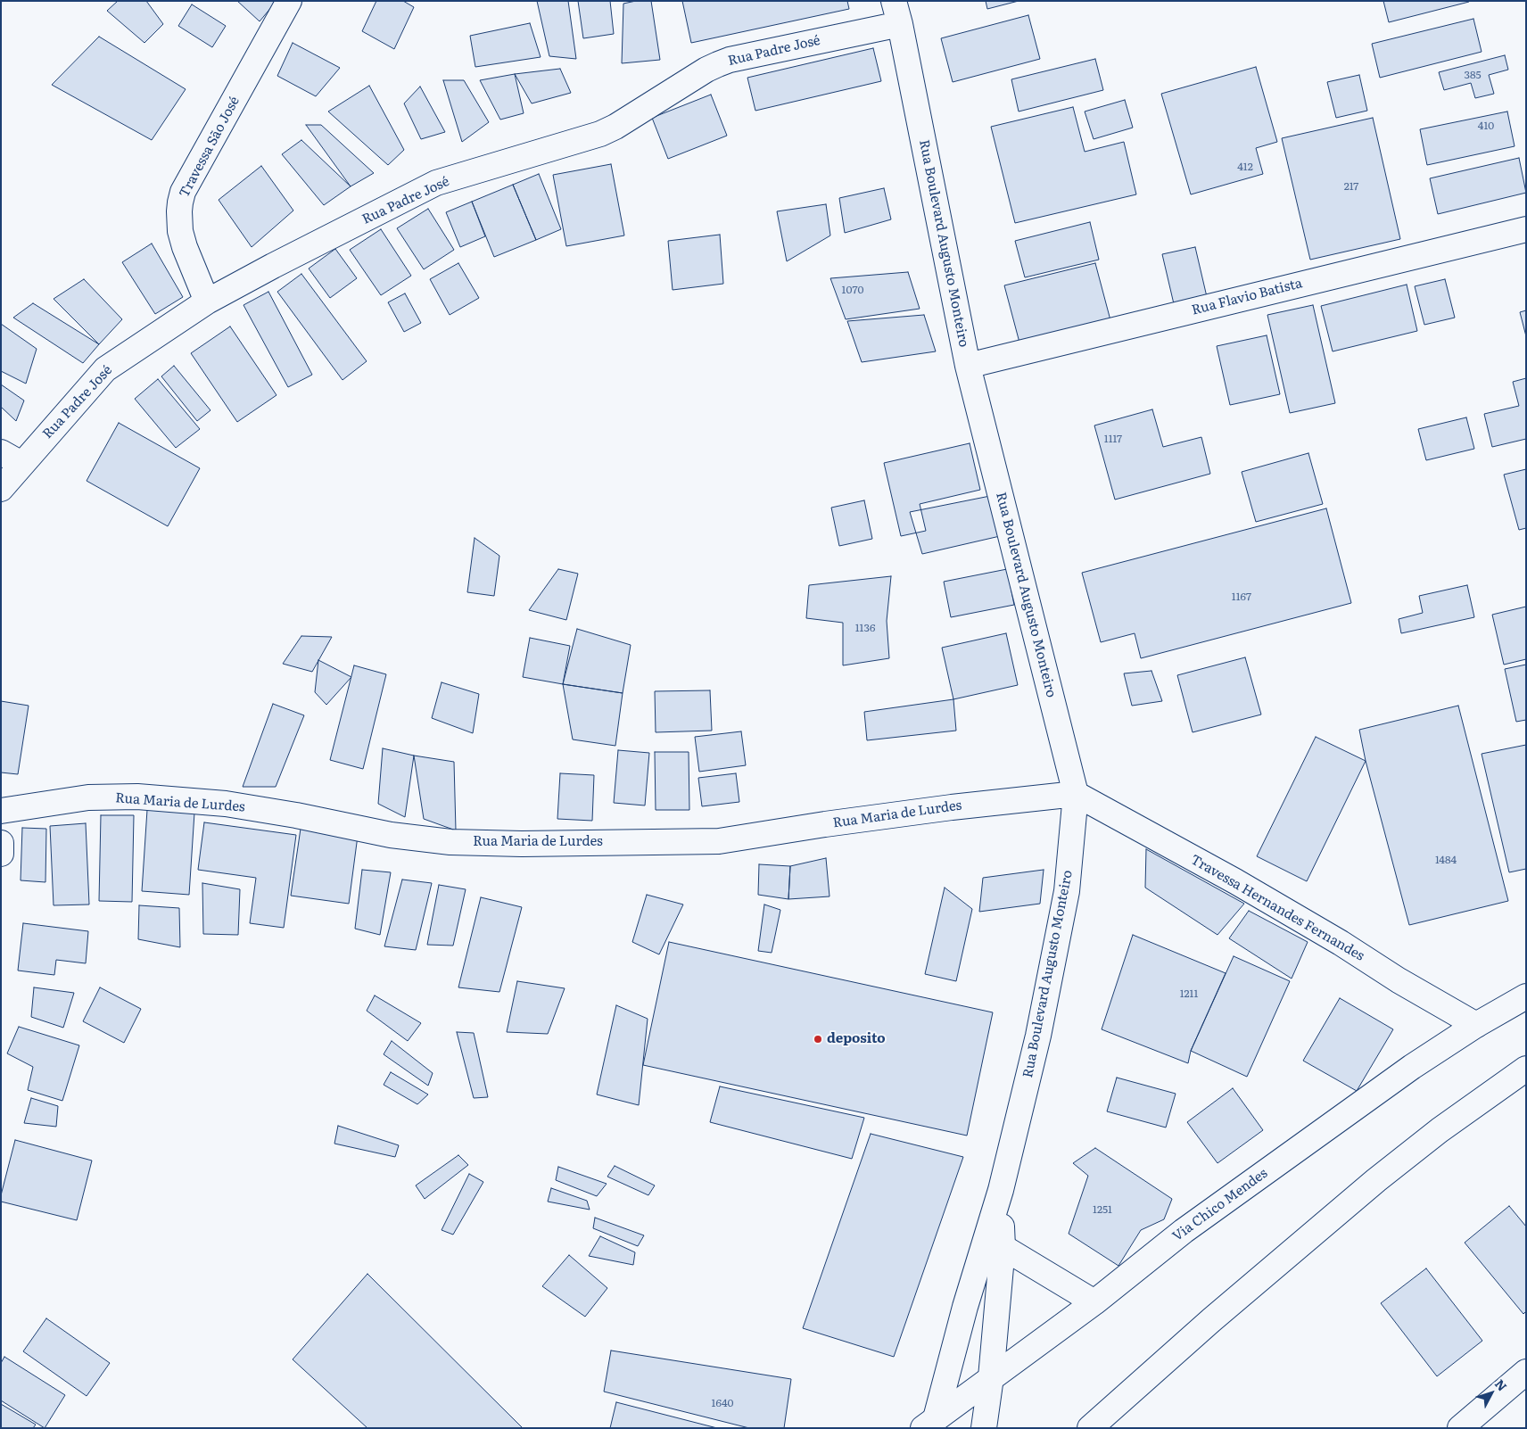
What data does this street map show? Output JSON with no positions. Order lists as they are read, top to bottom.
{
  "streets": {
    "street": [
      "Rua Padre José",
      "Travessa São José",
      "Rua Boulevard Augusto Monteiro",
      "Rua Flavio Batista",
      "Rua Maria de Lurdes",
      "Travessa Hernandes Fernandes",
      "Via Chico Mendes"
    ]
  },
  "crossings": [
    ["Rua Padre José", "Travessa São José"],
    ["Rua Padre José", "Rua Boulevard Augusto Monteiro"],
    ["Rua Boulevard Augusto Monteiro", "Rua Flavio Batista"],
    ["Rua Boulevard Augusto Monteiro", "Rua Maria de Lurdes"],
    ["Rua Boulevard Augusto Monteiro", "Travessa Hernandes Fernandes"],
    ["Rua Boulevard Augusto Monteiro", "Via Chico Mendes"],
    ["Rua Maria de Lurdes", "Travessa Hernandes Fernandes"],
    ["Travessa Hernandes Fernandes", "Via Chico Mendes"]
  ],
  "places": ["deposito"],
  "house_numbers": [
    "385",
    "410",
    "412",
    "217",
    "1070",
    "1117",
    "1167",
    "1136",
    "1484",
    "1211",
    "1251",
    "1640"
  ],
  "north": "top right"
}
